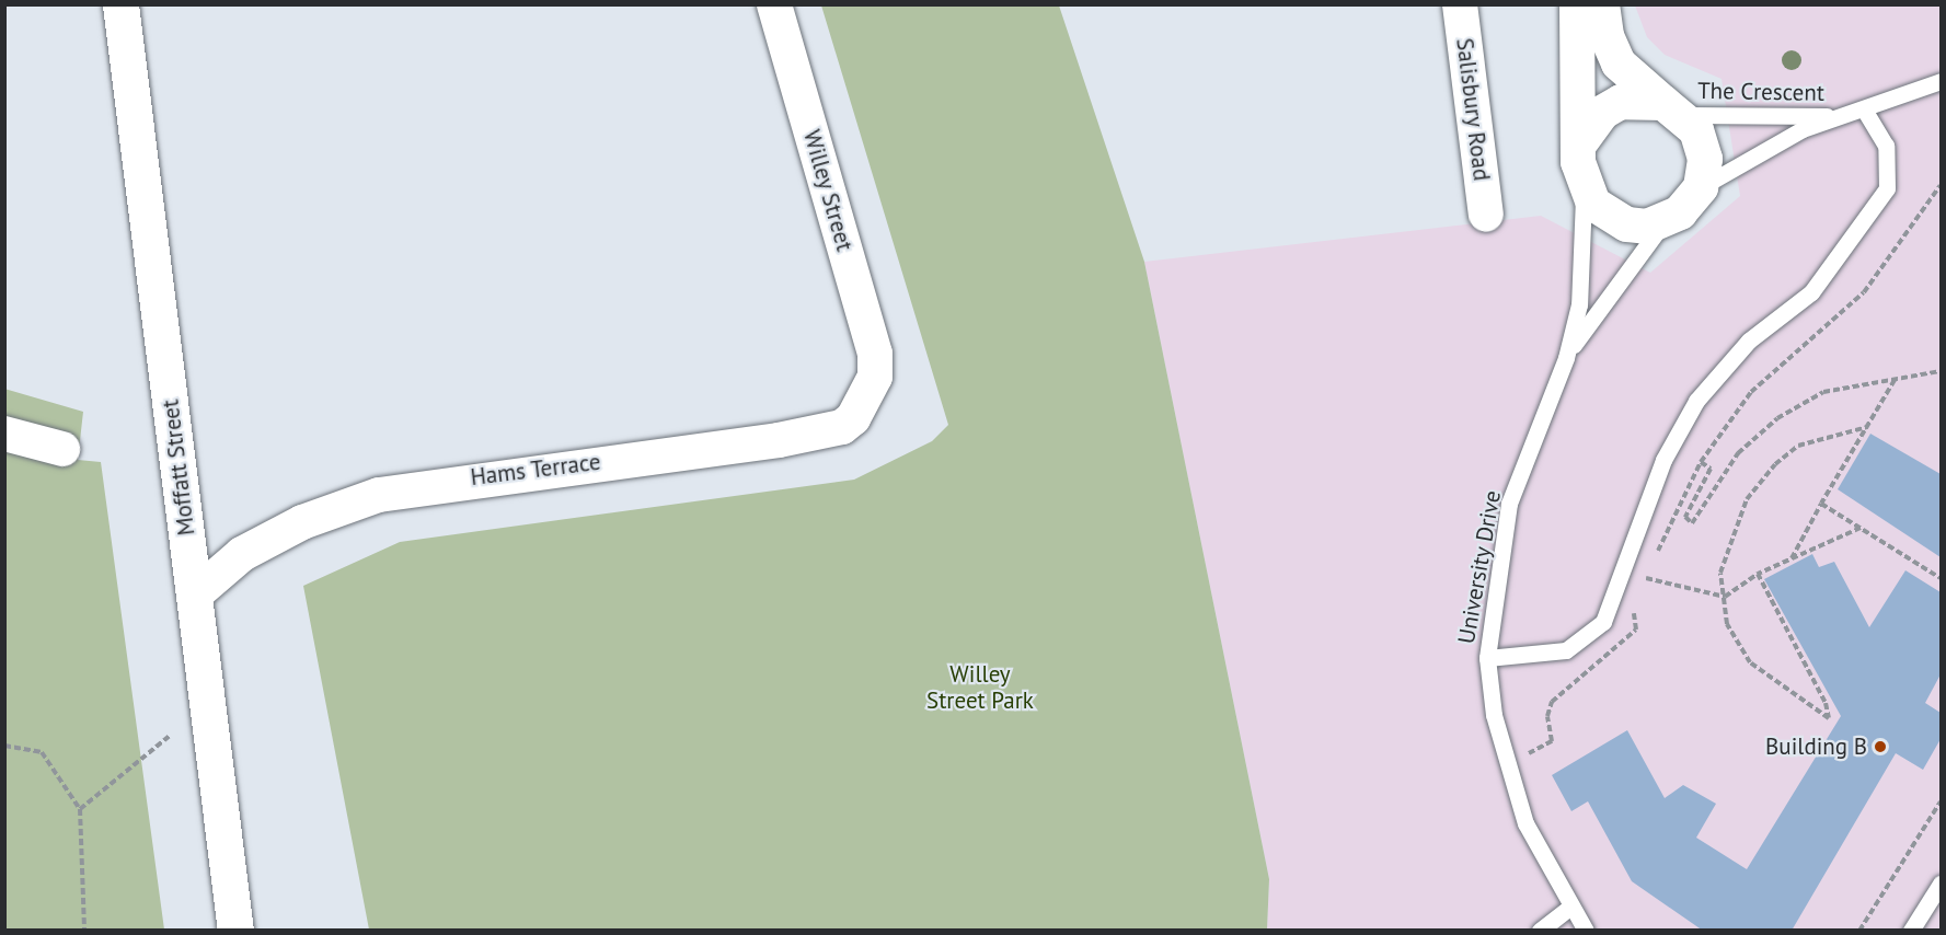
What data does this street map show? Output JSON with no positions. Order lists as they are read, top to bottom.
{
  "streets": {
    "main road": ["Moffatt Street"],
    "street": ["Salisbury Road", "Willey Street", "Hams Terrace"],
    "lane": ["The Crescent", "University Drive"]
  },
  "crossings": [
    ["The Crescent", "University Drive"],
    ["Willey Street", "Hams Terrace"],
    ["Moffatt Street", "Hams Terrace"]
  ],
  "parks": ["Willey Street Park"],
  "places": ["Building B"]
}
